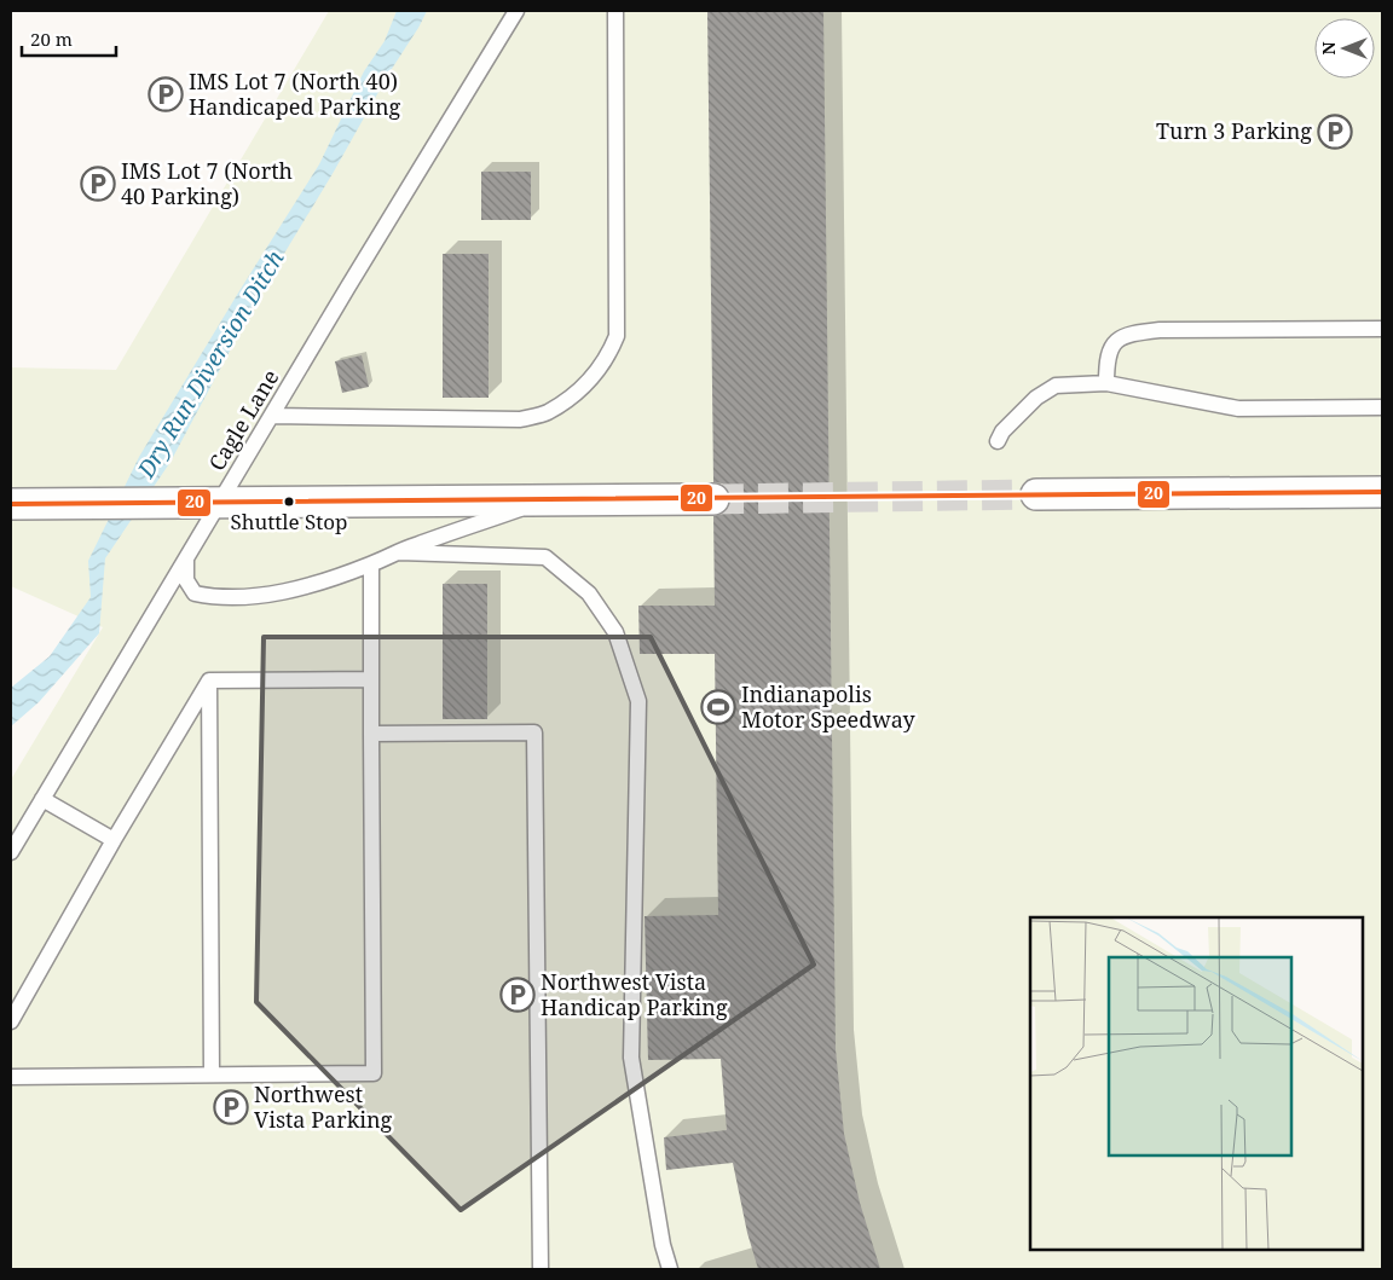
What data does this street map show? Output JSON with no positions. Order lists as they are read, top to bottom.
{
  "streets": {
    "lane": ["Cagle Lane"]
  },
  "water": ["Dry Run Diversion Ditch"],
  "places": {
    "parking": [
      "IMS Lot 7 (North 40) Handicaped Parking",
      "Turn 3 Parking",
      "IMS Lot 7 (North 40 Parking)",
      "Northwest Vista Handicap Parking",
      "Northwest Vista Parking"
    ],
    "other": ["Shuttle Stop"],
    "sports": ["Indianapolis Motor Speedway"]
  },
  "lines": ["transit line 20"],
  "scale_bar": "20 m",
  "north": "left"
}
